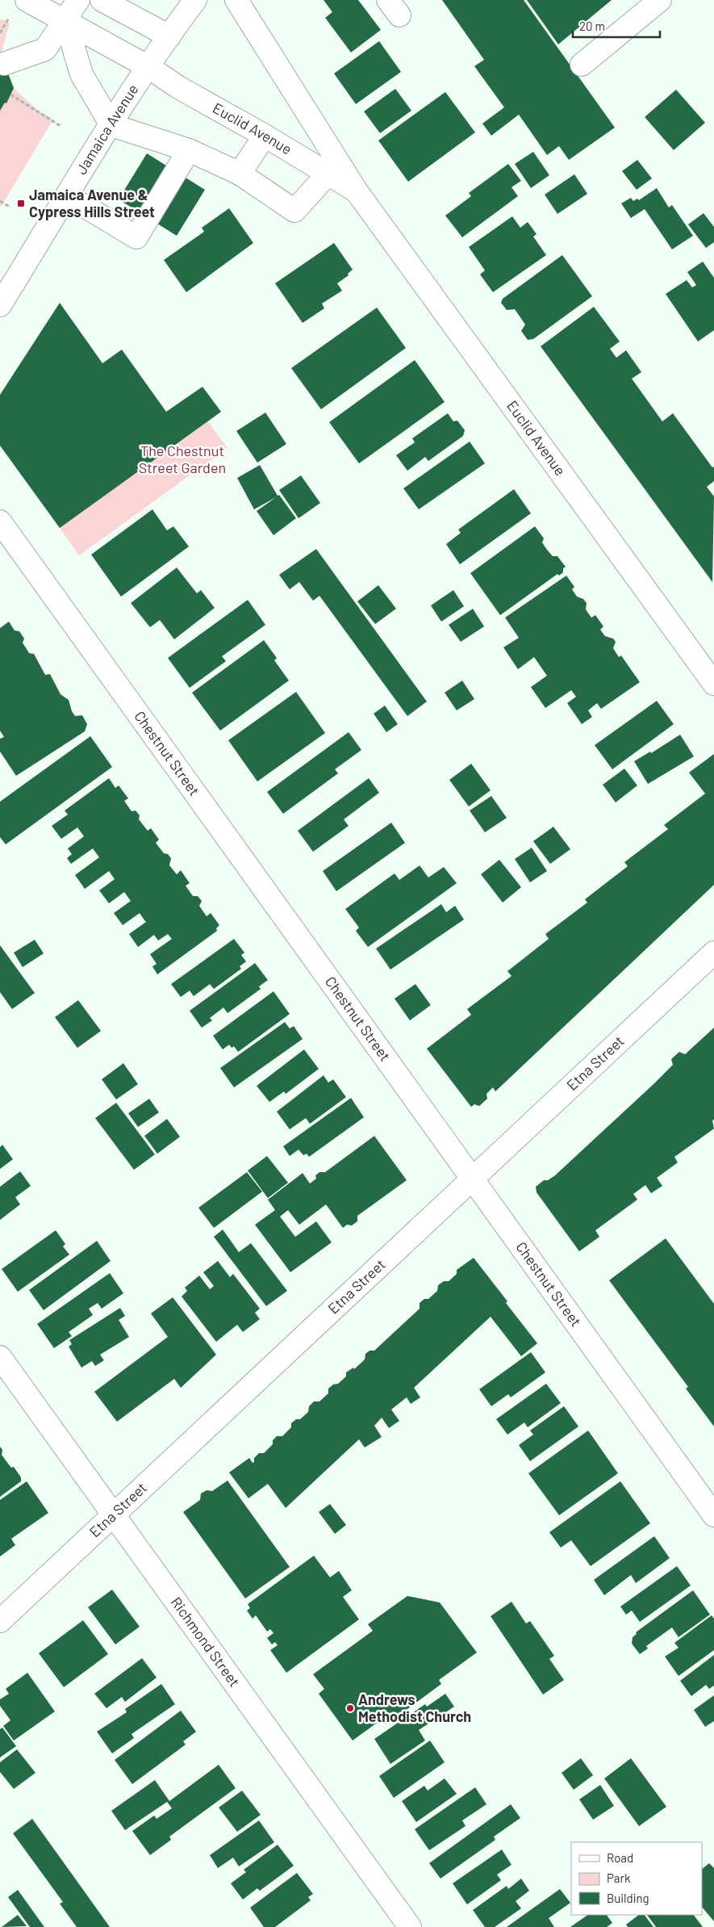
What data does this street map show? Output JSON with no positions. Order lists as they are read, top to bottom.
{
  "streets": {
    "street": [
      "Euclid Avenue",
      "Jamaica Avenue",
      "Chestnut Street",
      "Etna Street",
      "Richmond Street"
    ]
  },
  "crossings": [
    ["Euclid Avenue", "Jamaica Avenue"],
    ["Chestnut Street", "Etna Street"],
    ["Etna Street", "Richmond Street"]
  ],
  "parks": ["The Chestnut Street Garden"],
  "places": {
    "transit": ["Jamaica Avenue & Cypress Hills Street"],
    "other": ["Andrews Methodist Church"]
  },
  "legend": ["Road", "Park", "Building"],
  "scale_bar": "20 m"
}
